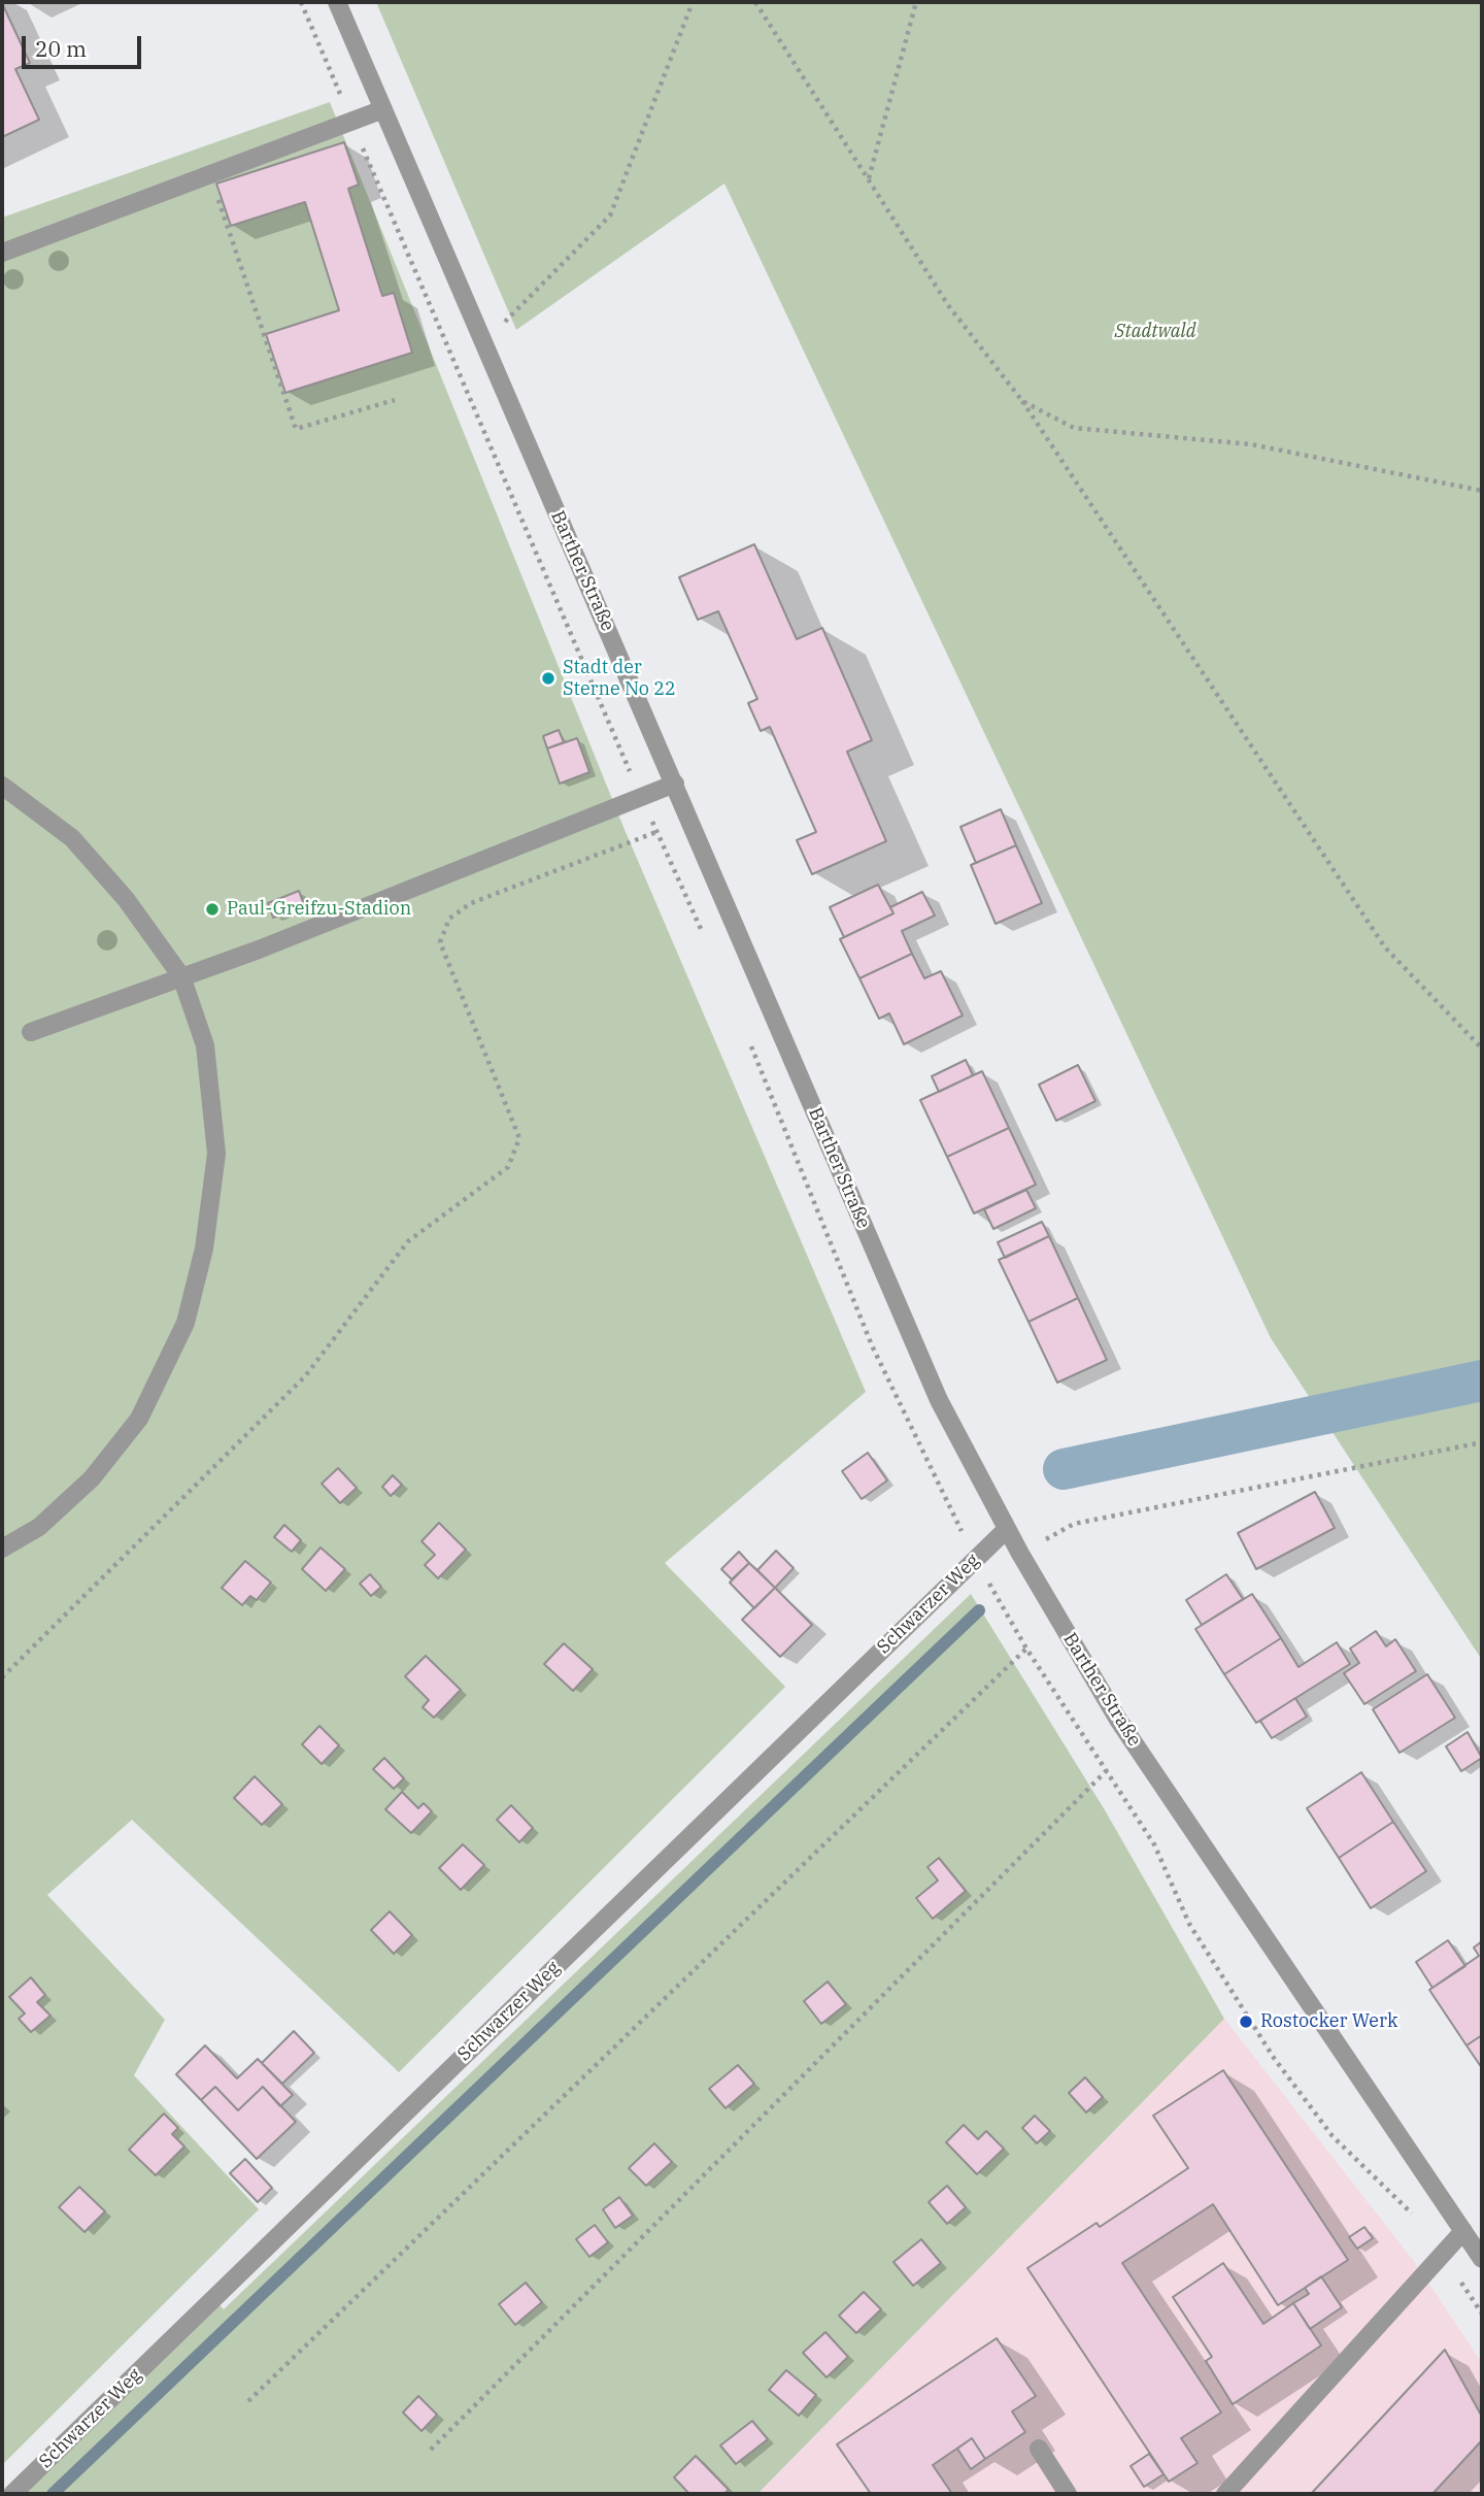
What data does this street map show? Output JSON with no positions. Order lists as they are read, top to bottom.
{
  "streets": {
    "street": ["Barther Straße", "Schwarzer Weg"]
  },
  "crossings": [
    ["Barther Straße", "Schwarzer Weg"]
  ],
  "parks": ["Stadtwald"],
  "places": ["Stadt der Sterne No 22", "Paul-Greifzu-Stadion", "Rostocker Werk"],
  "scale_bar": "20 m"
}
